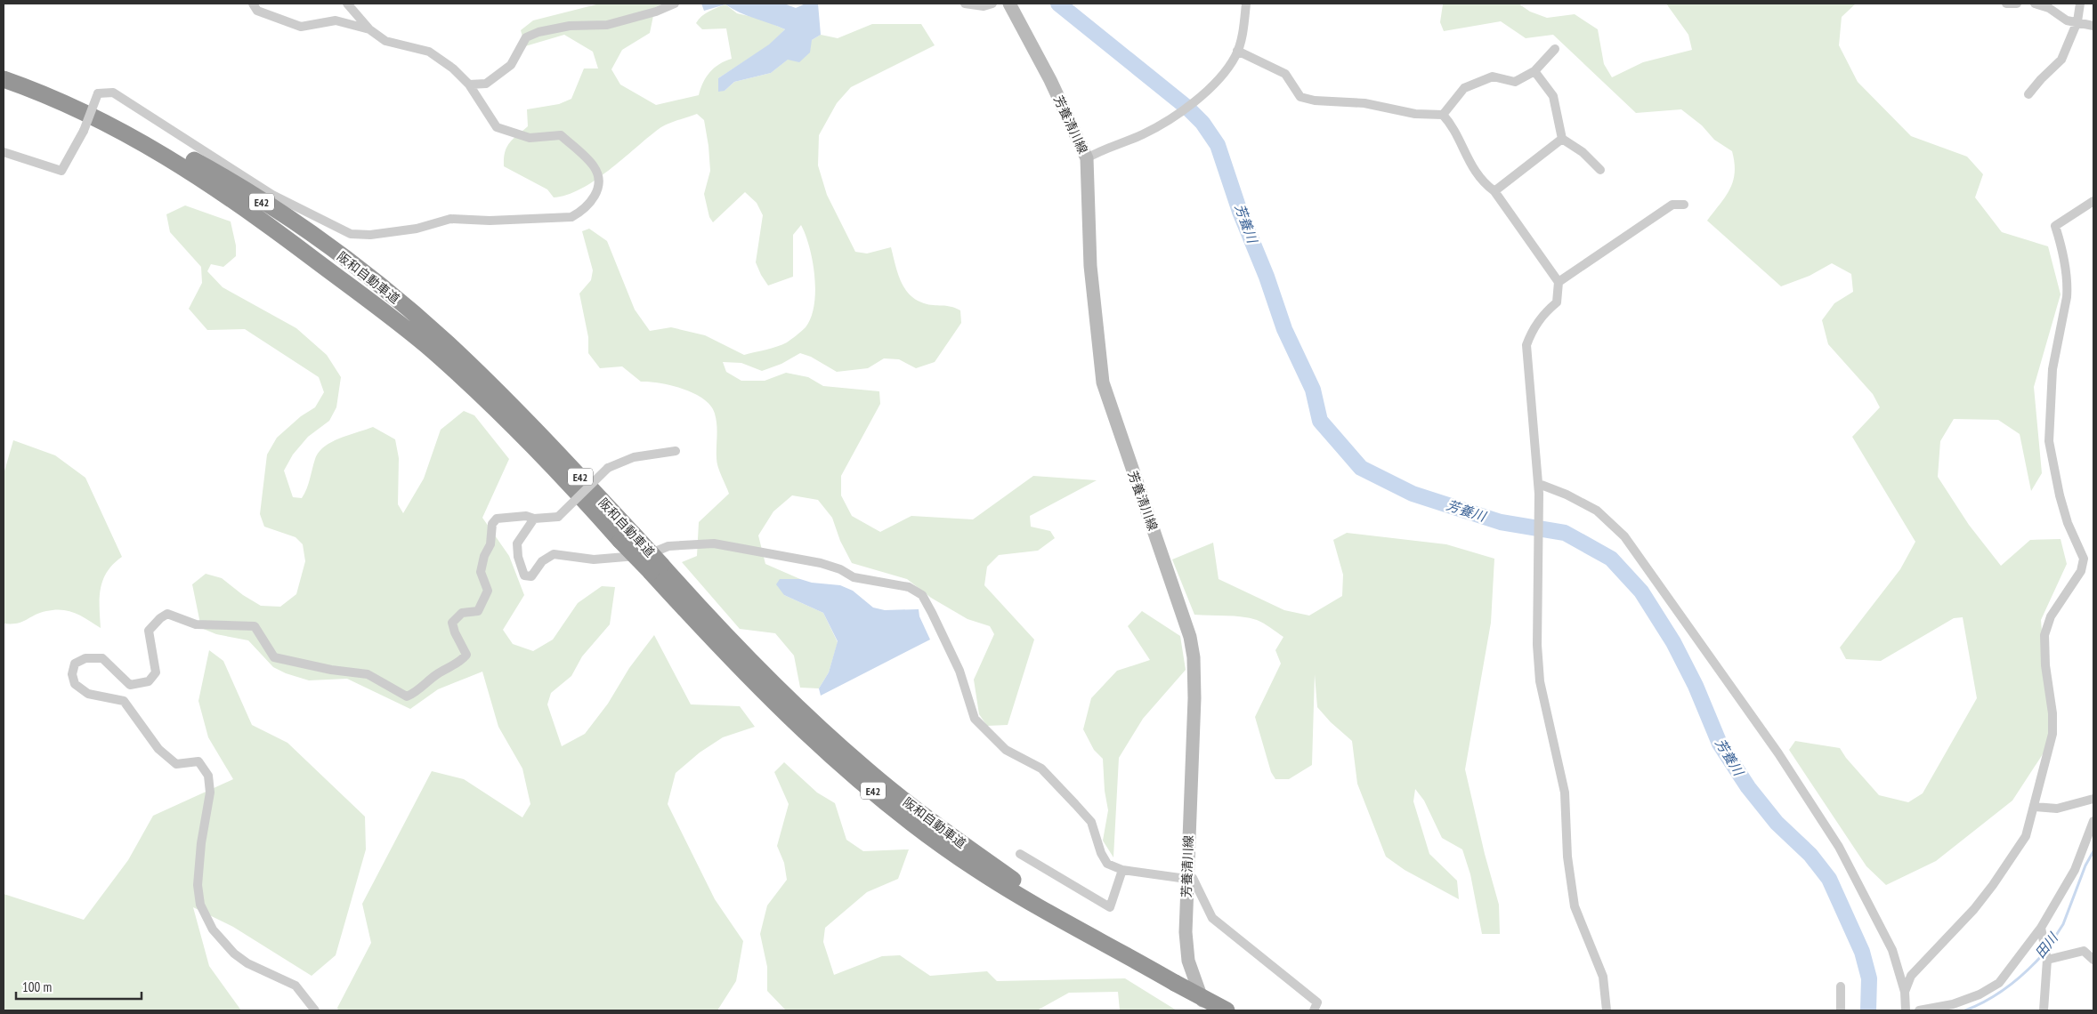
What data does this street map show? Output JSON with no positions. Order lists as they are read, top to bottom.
{
  "streets": {
    "highway": ["E42", "阪和自動車道"],
    "main road": ["芳養清川線"]
  },
  "water": ["芳養川", "田川"],
  "scale_bar": "100 m"
}
